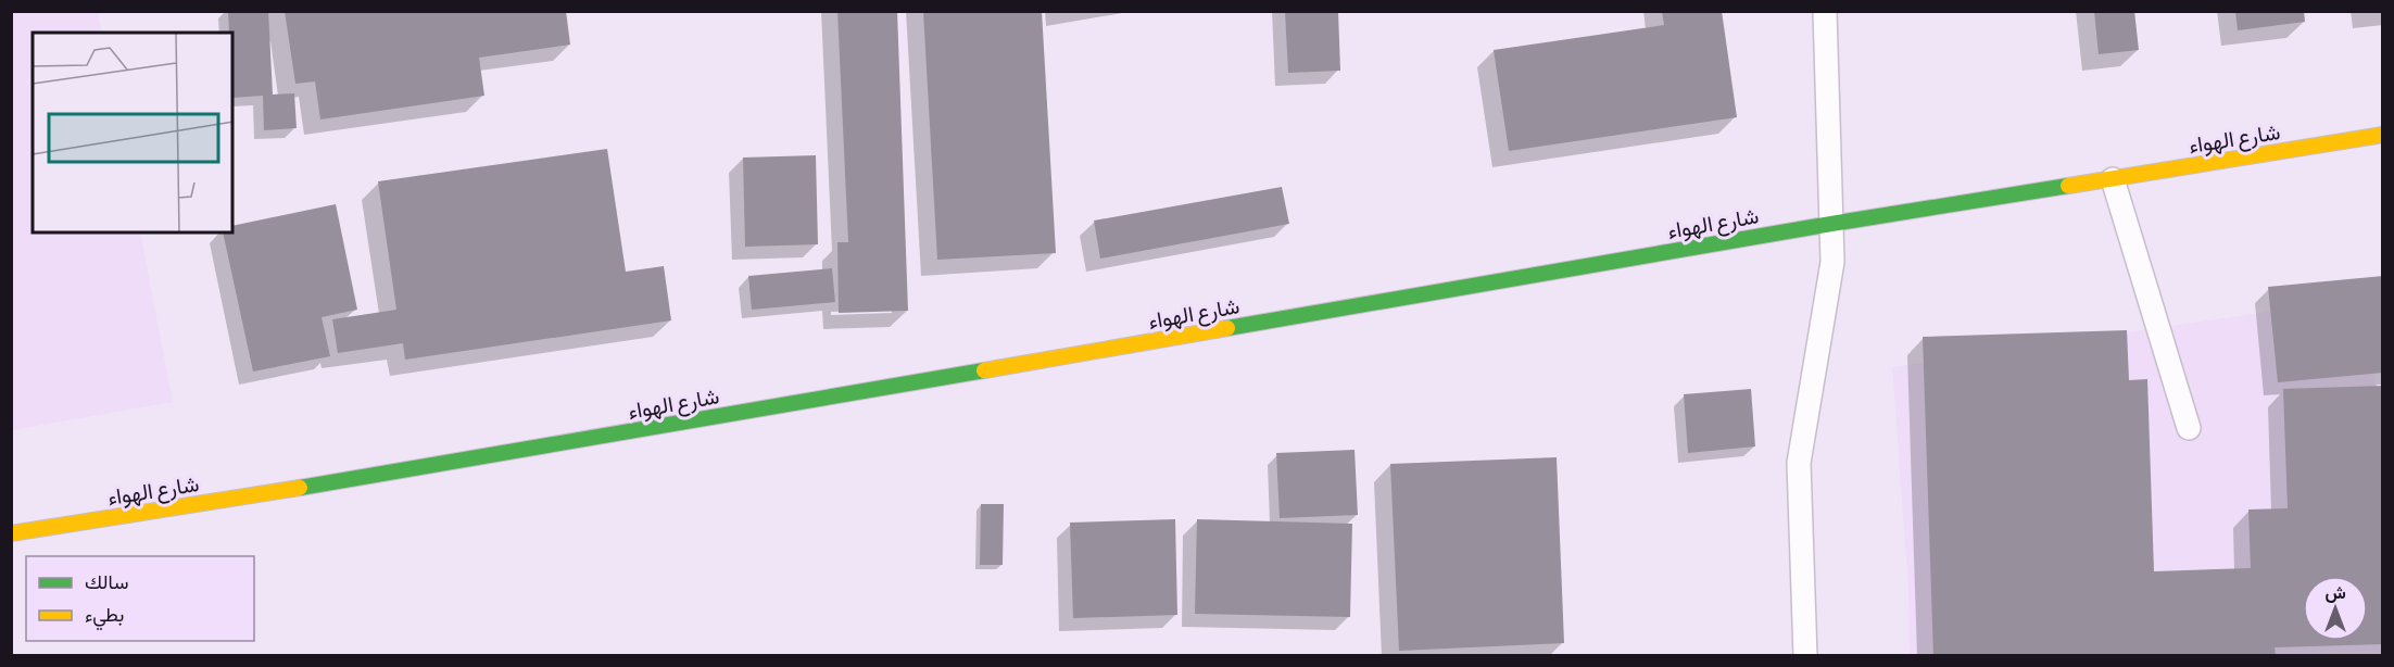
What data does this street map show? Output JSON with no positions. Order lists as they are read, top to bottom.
{
  "streets": {
    "street": ["شارع الهواء"]
  },
  "legend": ["سالك", "بطيء"],
  "north": "top"
}
